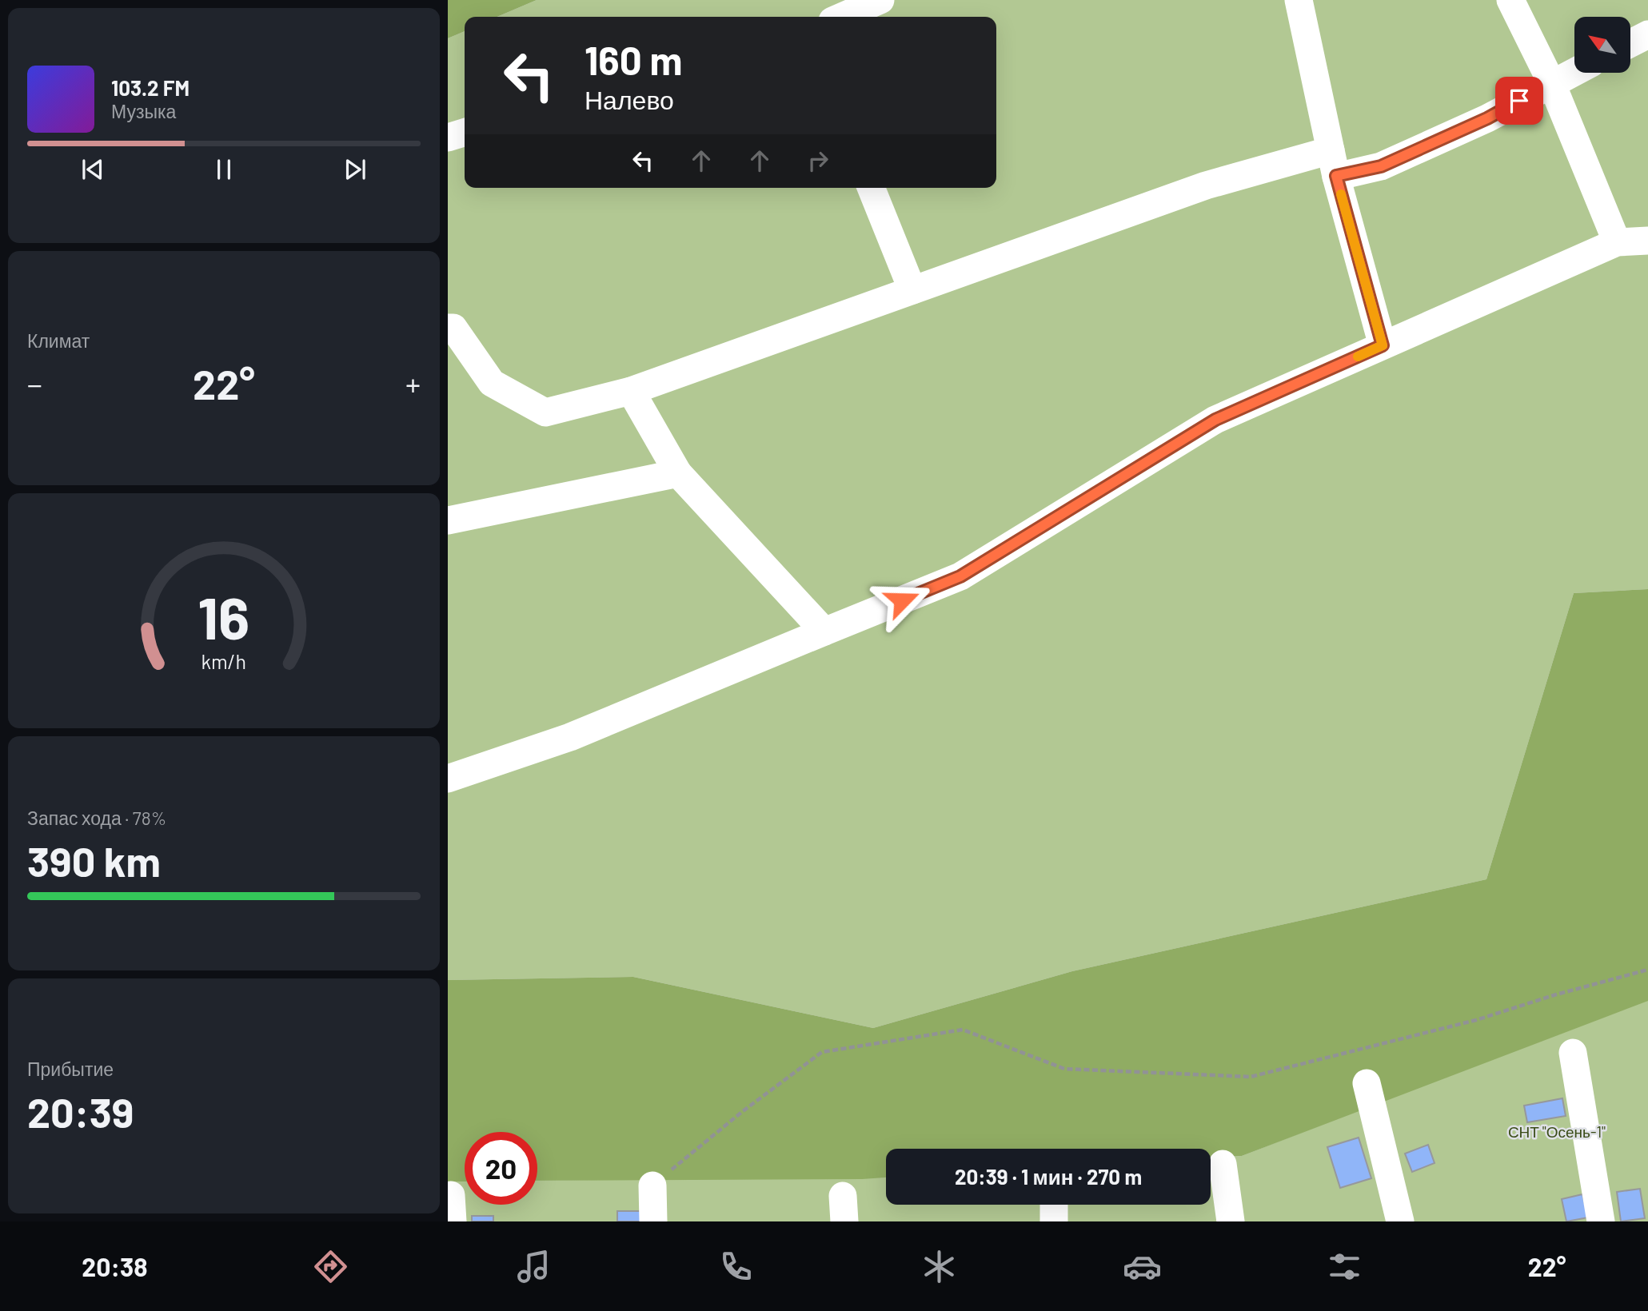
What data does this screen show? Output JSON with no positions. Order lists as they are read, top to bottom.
{
  "parks": ["СНТ \"Осень-1\""],
  "north": "top left",
  "page": {
    "turn": ["160 m", "Налево"],
    "song": ["103.2 FM", "Музыка"],
    "tile": [
      "Климат",
      ["Запас хода · 78%", "390 km"],
      ["Прибытие", "20:39"]
    ],
    "heat": ["−", "22°", "+"],
    "limit": "20",
    "trip": "20:39 · 1 мин · 270 m",
    "tabs": ["20:38", "22°"],
    "gauge": ["16", "km/h"]
  }
}
